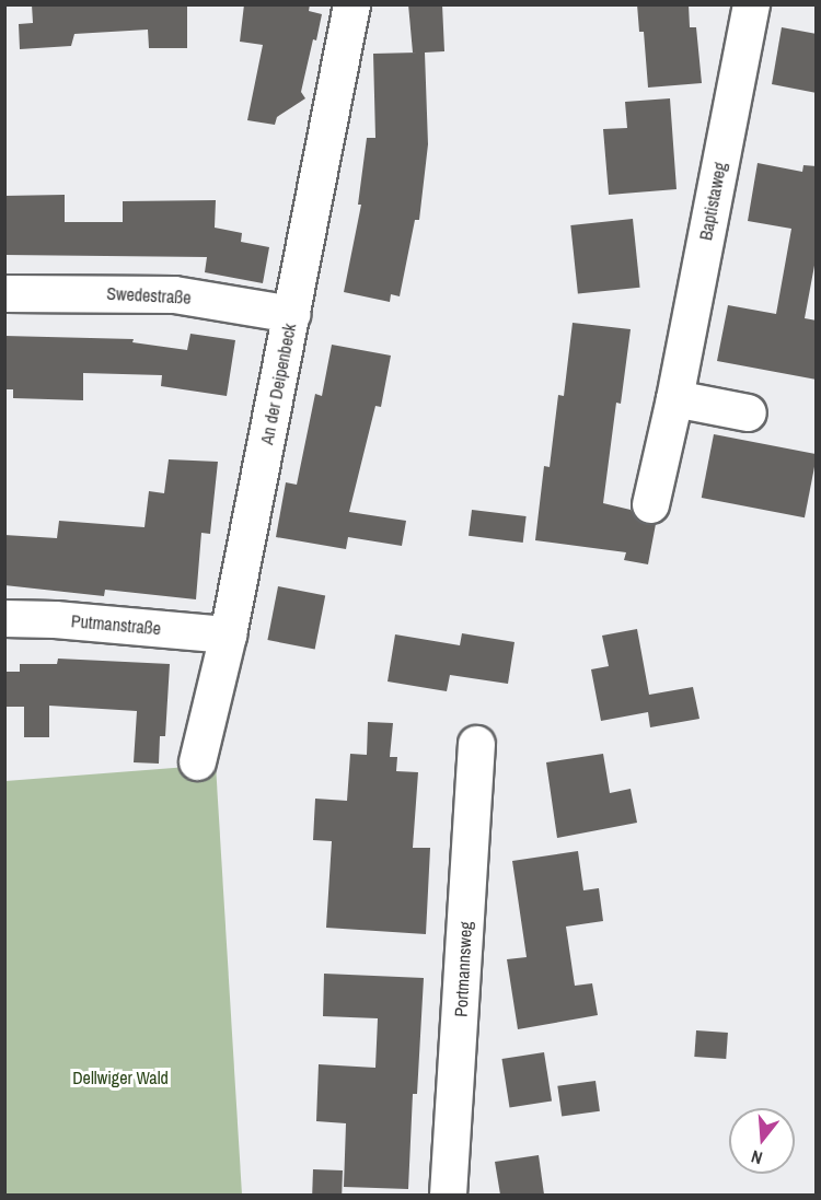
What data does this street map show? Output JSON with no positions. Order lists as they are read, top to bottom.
{
  "streets": {
    "street": [
      "Baptistaweg",
      "Swedestraße",
      "An der Deipenbeck",
      "Putmanstraße",
      "Portmannsweg"
    ]
  },
  "crossings": [
    ["Swedestraße", "An der Deipenbeck"],
    ["An der Deipenbeck", "Putmanstraße"]
  ],
  "parks": ["Dellwiger Wald"],
  "north": "bottom"
}
